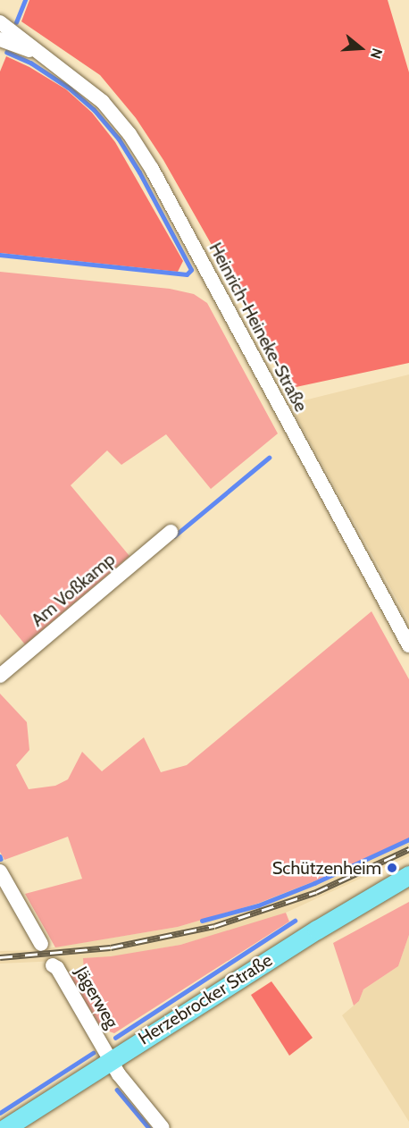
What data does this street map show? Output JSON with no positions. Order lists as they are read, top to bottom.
{
  "streets": {
    "main road": ["Herzebrocker Straße"],
    "street": ["Heinrich-Heineke-Straße", "Am Voßkamp", "Jägerweg"]
  },
  "crossings": [
    ["Jägerweg", "Herzebrocker Straße"]
  ],
  "places": ["Schützenheim"],
  "north": "right"
}
